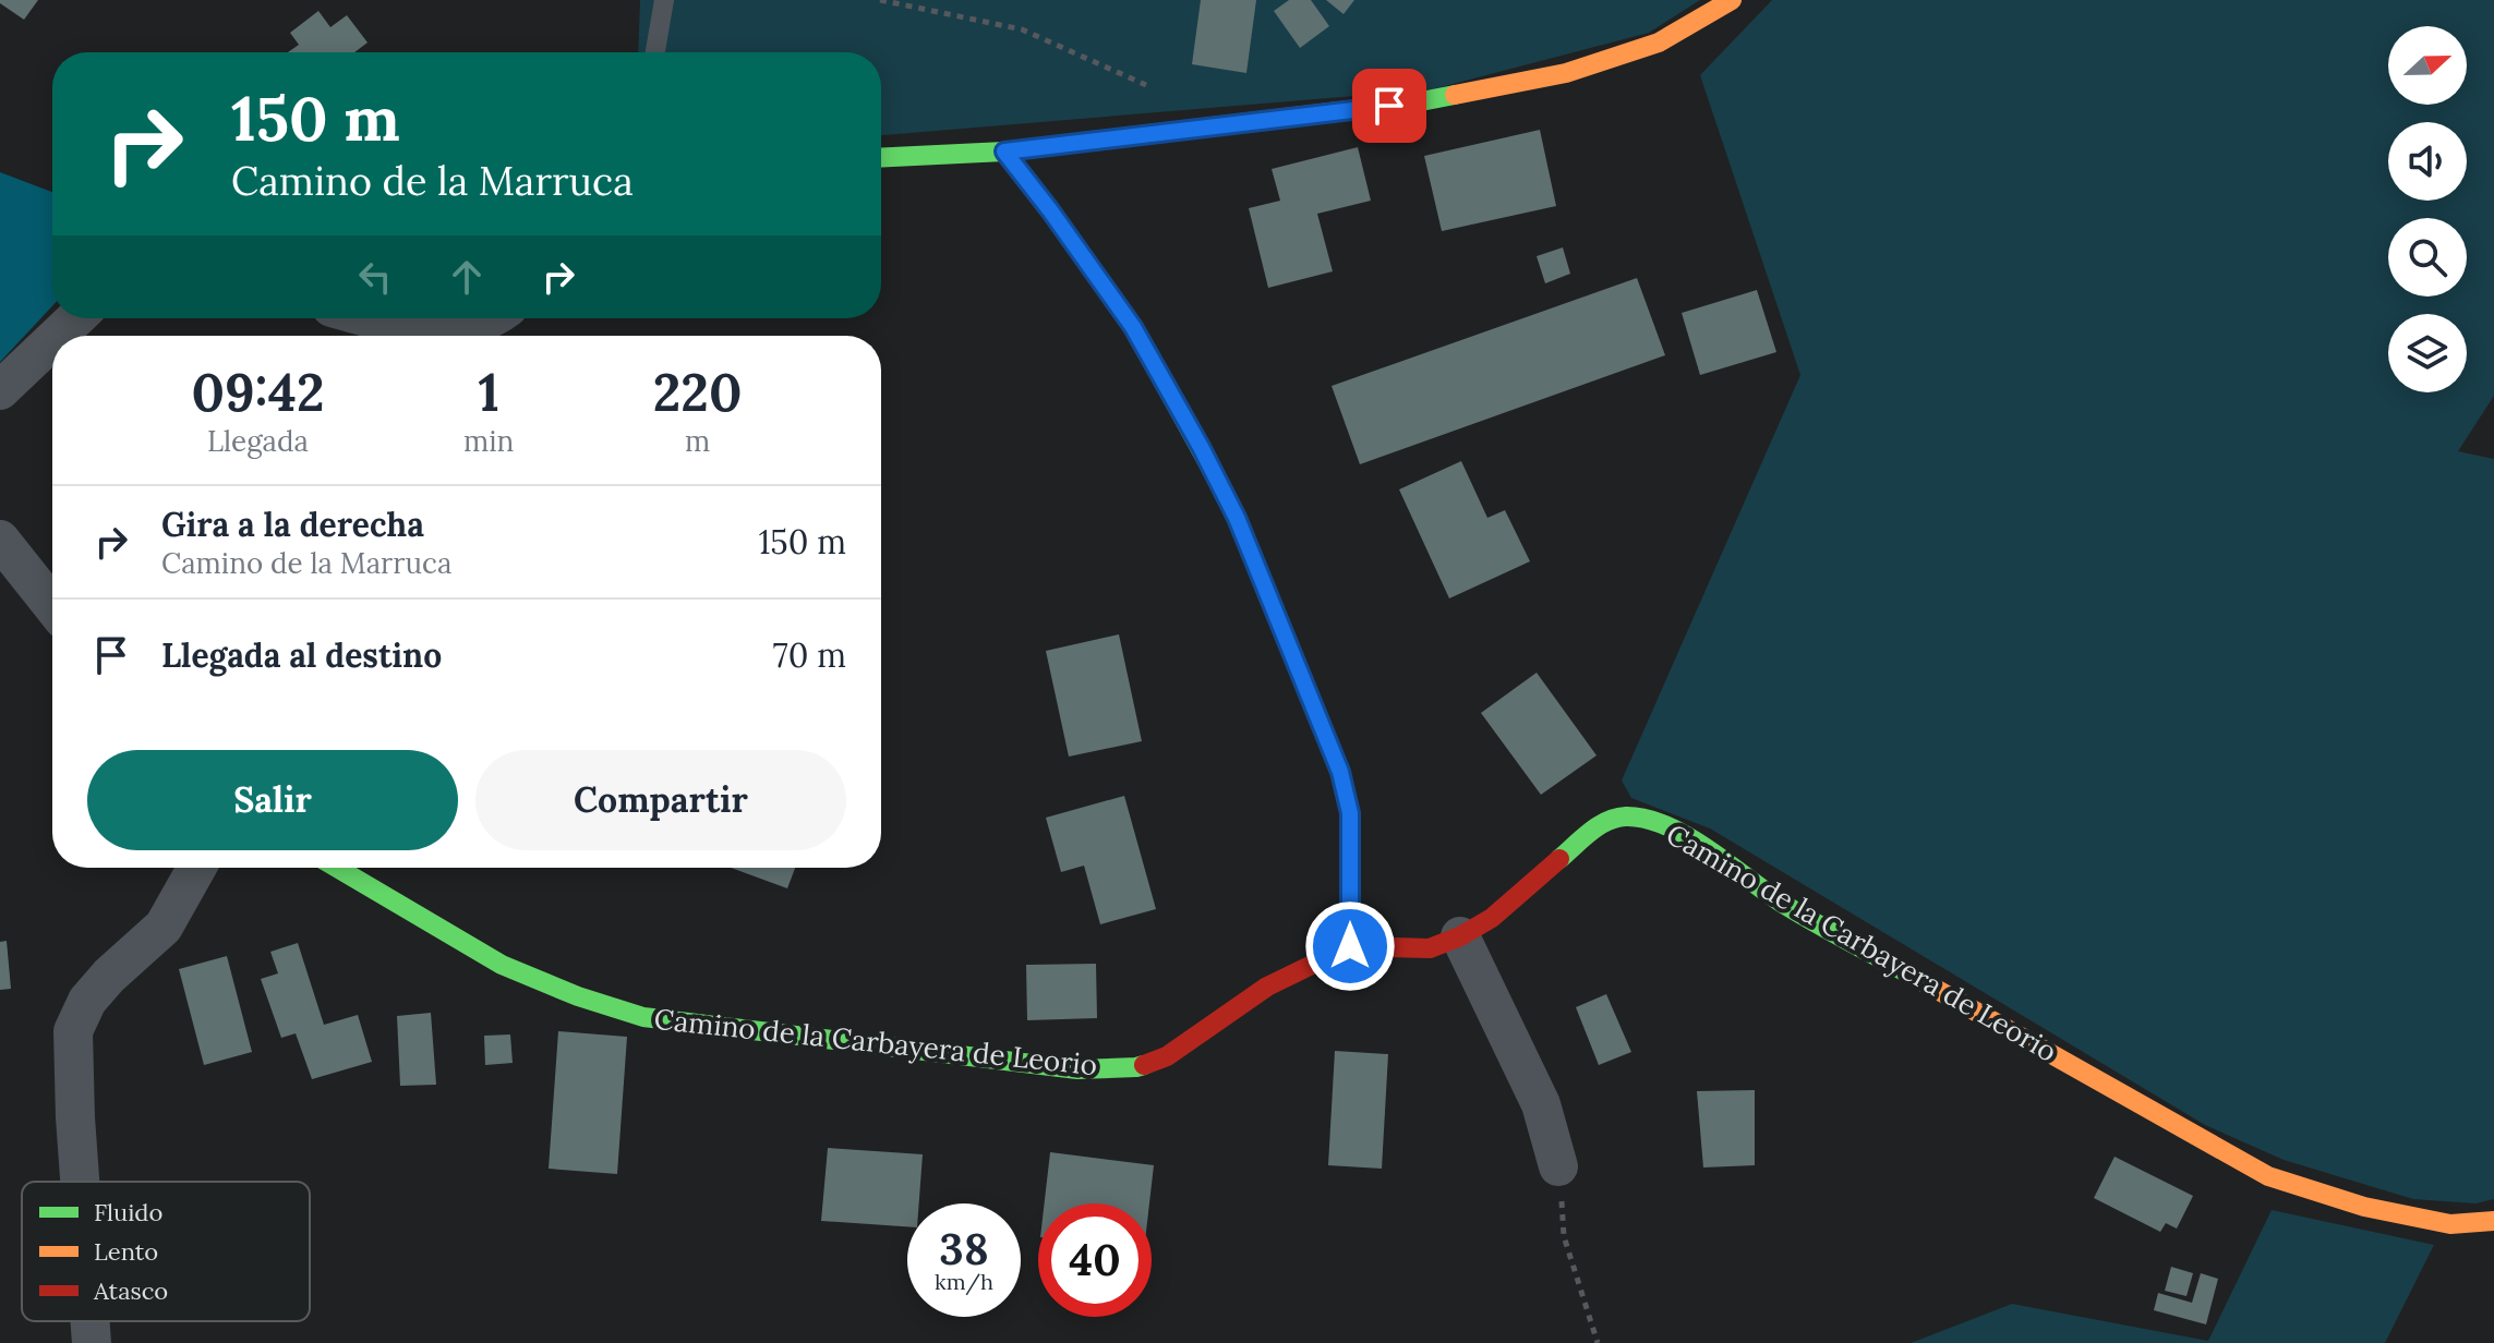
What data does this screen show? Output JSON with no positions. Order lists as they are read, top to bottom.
{
  "streets": {
    "street": ["Camino de la Carbayera de Leorio"]
  },
  "legend": ["Fluido", "Lento", "Atasco"],
  "north": "right",
  "page": {
    "turn": ["150 m", "Camino de la Marruca"],
    "eta": [
      "09:42",
      "Llegada",
      "1",
      "min",
      "220",
      "m"
    ],
    "list": [
      {
        "name": "Gira a la derecha",
        "note": "Camino de la Marruca",
        "value": "150 m"
      },
      {
        "name": "Llegada al destino",
        "value": "70 m"
      }
    ],
    "buttons": ["Salir", "Compartir"],
    "speed": "38 km/h",
    "limit": "40"
  }
}
